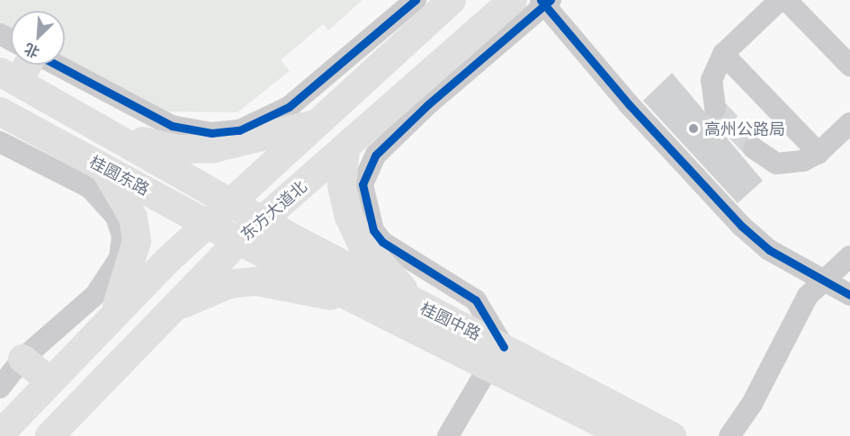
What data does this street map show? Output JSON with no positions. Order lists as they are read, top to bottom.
{
  "streets": {
    "main road": ["桂圆东路", "东方大道北", "桂圆中路"]
  },
  "crossings": [
    ["桂圆东路", "东方大道北"],
    ["桂圆东路", "桂圆中路"],
    ["东方大道北", "桂圆中路"]
  ],
  "places": ["高州公路局"],
  "north": "bottom left"
}
